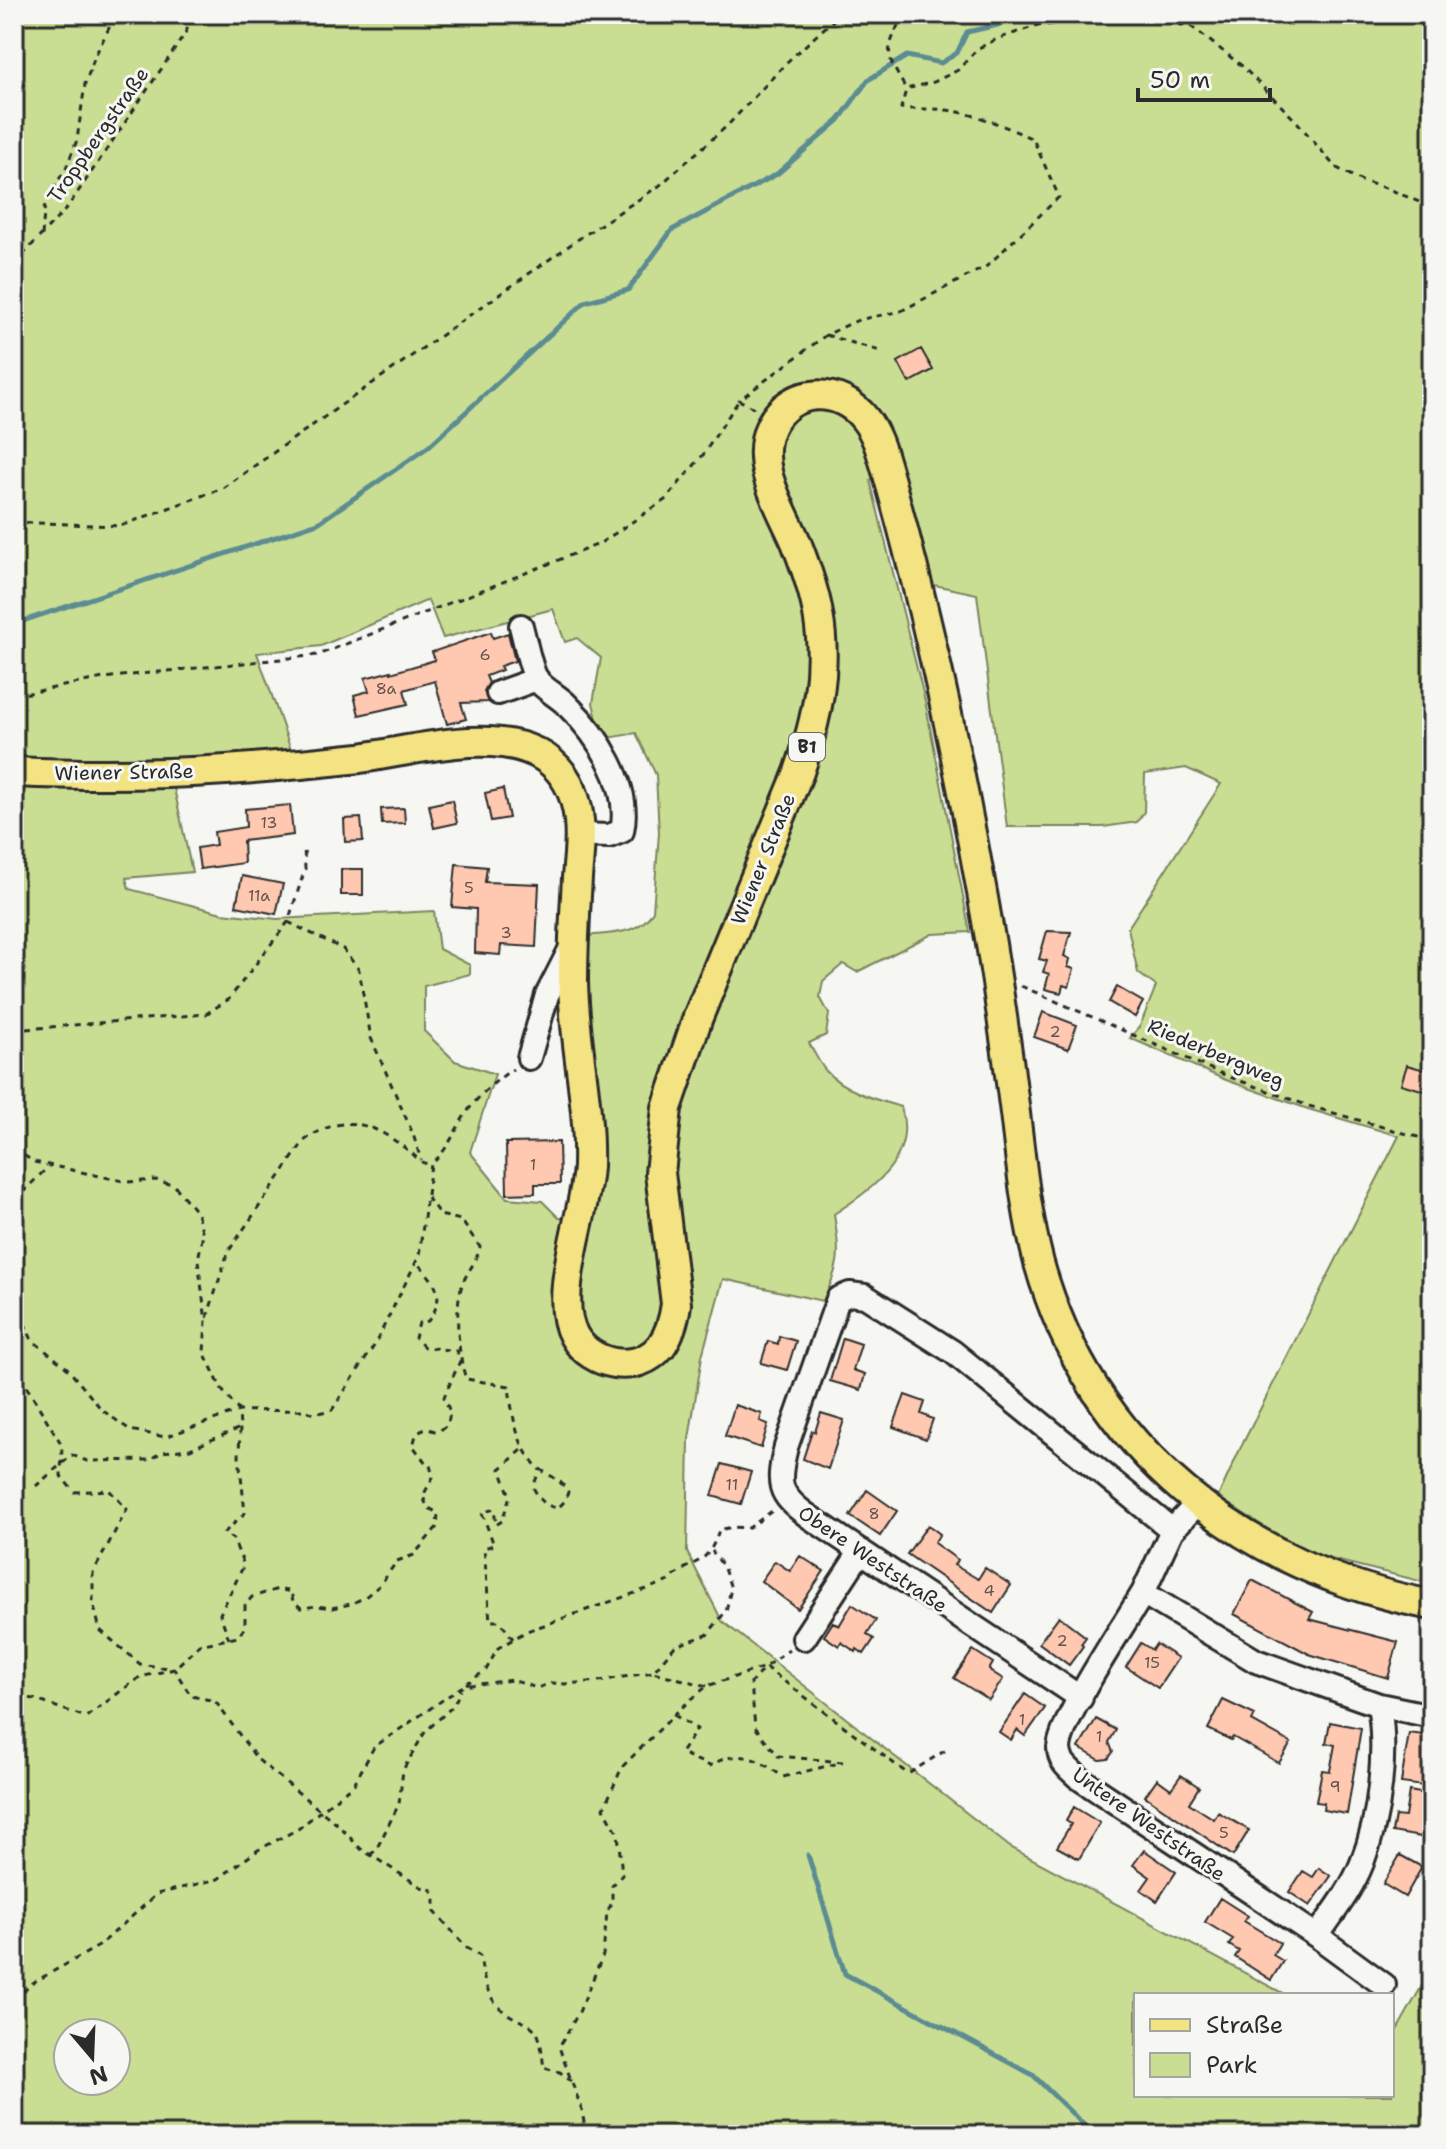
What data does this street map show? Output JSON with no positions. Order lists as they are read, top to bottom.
{
  "streets": {
    "main road": ["B1", "Wiener Straße"],
    "street": ["Obere Weststraße", "Untere Weststraße"],
    "path": ["Troppbergstraße", "Riederbergweg"]
  },
  "crossings": [
    ["Obere Weststraße", "Untere Weststraße"]
  ],
  "house_numbers": [
    "6",
    "8a",
    "13",
    "5",
    "11a",
    "3",
    "2",
    "1",
    "11",
    "8",
    "4",
    "2",
    "15",
    "1",
    "1",
    "9",
    "5"
  ],
  "legend": ["Straße", "Park"],
  "scale_bar": "50 m",
  "north": "bottom"
}
